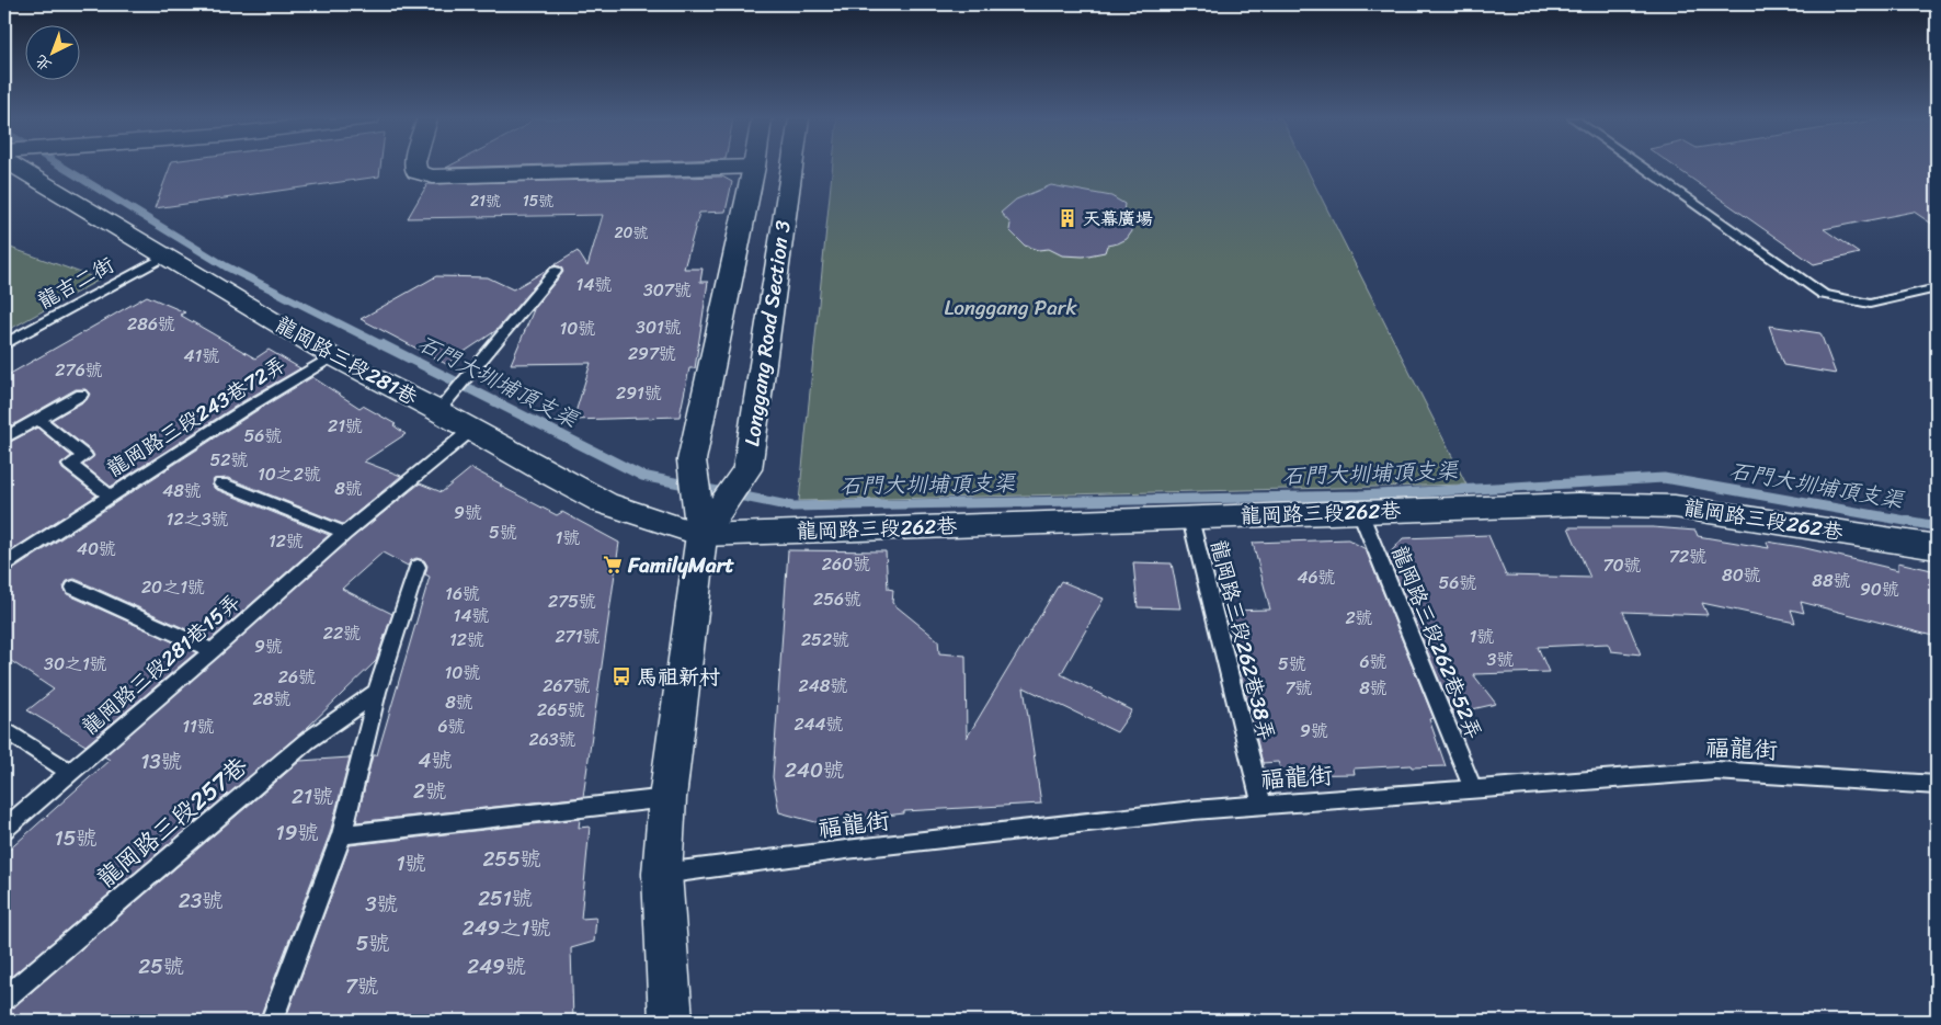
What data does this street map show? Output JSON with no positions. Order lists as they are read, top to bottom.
{
  "streets": {
    "street": ["Longgang Road Section 3", "龍岡路三段281巷", "龍岡路三段262巷"],
    "lane": [
      "龍吉二街",
      "龍岡路三段243巷72弄",
      "龍岡路三段262巷38弄",
      "龍岡路三段262巷52弄",
      "龍岡路三段281巷15弄",
      "福龍街",
      "龍岡路三段257巷"
    ]
  },
  "crossings": [
    ["龍吉二街", "龍岡路三段281巷"],
    ["Longgang Road Section 3", "龍岡路三段281巷"],
    ["Longgang Road Section 3", "龍岡路三段262巷"],
    ["Longgang Road Section 3", "福龍街"],
    ["龍岡路三段281巷", "龍岡路三段243巷72弄"],
    ["龍岡路三段281巷", "龍岡路三段262巷"],
    ["龍岡路三段281巷", "龍岡路三段281巷15弄"],
    ["龍岡路三段262巷", "龍岡路三段262巷38弄"],
    ["龍岡路三段262巷", "龍岡路三段262巷52弄"],
    ["龍岡路三段262巷38弄", "福龍街"],
    ["龍岡路三段262巷52弄", "福龍街"]
  ],
  "water": ["石門大圳埔頂支渠"],
  "parks": ["Longgang Park"],
  "places": {
    "building": ["天幕廣場"],
    "supermarket": ["FamilyMart"],
    "bus stop": ["馬祖新村"]
  },
  "house_numbers": [
    "21號",
    "15號",
    "20號",
    "14號",
    "307號",
    "286號",
    "301號",
    "10號",
    "297號",
    "41號",
    "276號",
    "291號",
    "21號",
    "56號",
    "52號",
    "10之2號",
    "8號",
    "48號",
    "9號",
    "12之3號",
    "5號",
    "1號",
    "12號",
    "40號",
    "72號",
    "260號",
    "70號",
    "80號",
    "46號",
    "88號",
    "56號",
    "20之1號",
    "90號",
    "16號",
    "256號",
    "275號",
    "14號",
    "2號",
    "22號",
    "271號",
    "1號",
    "12號",
    "252號",
    "9號",
    "3號",
    "6號",
    "30之1號",
    "5號",
    "10號",
    "26號",
    "267號",
    "248號",
    "7號",
    "8號",
    "28號",
    "8號",
    "265號",
    "244號",
    "11號",
    "6號",
    "9號",
    "263號",
    "4號",
    "13號",
    "240號",
    "2號",
    "21號",
    "19號",
    "15號",
    "255號",
    "1號",
    "251號",
    "23號",
    "3號",
    "249之1號",
    "5號",
    "25號",
    "249號",
    "7號"
  ],
  "north": "bottom left"
}
